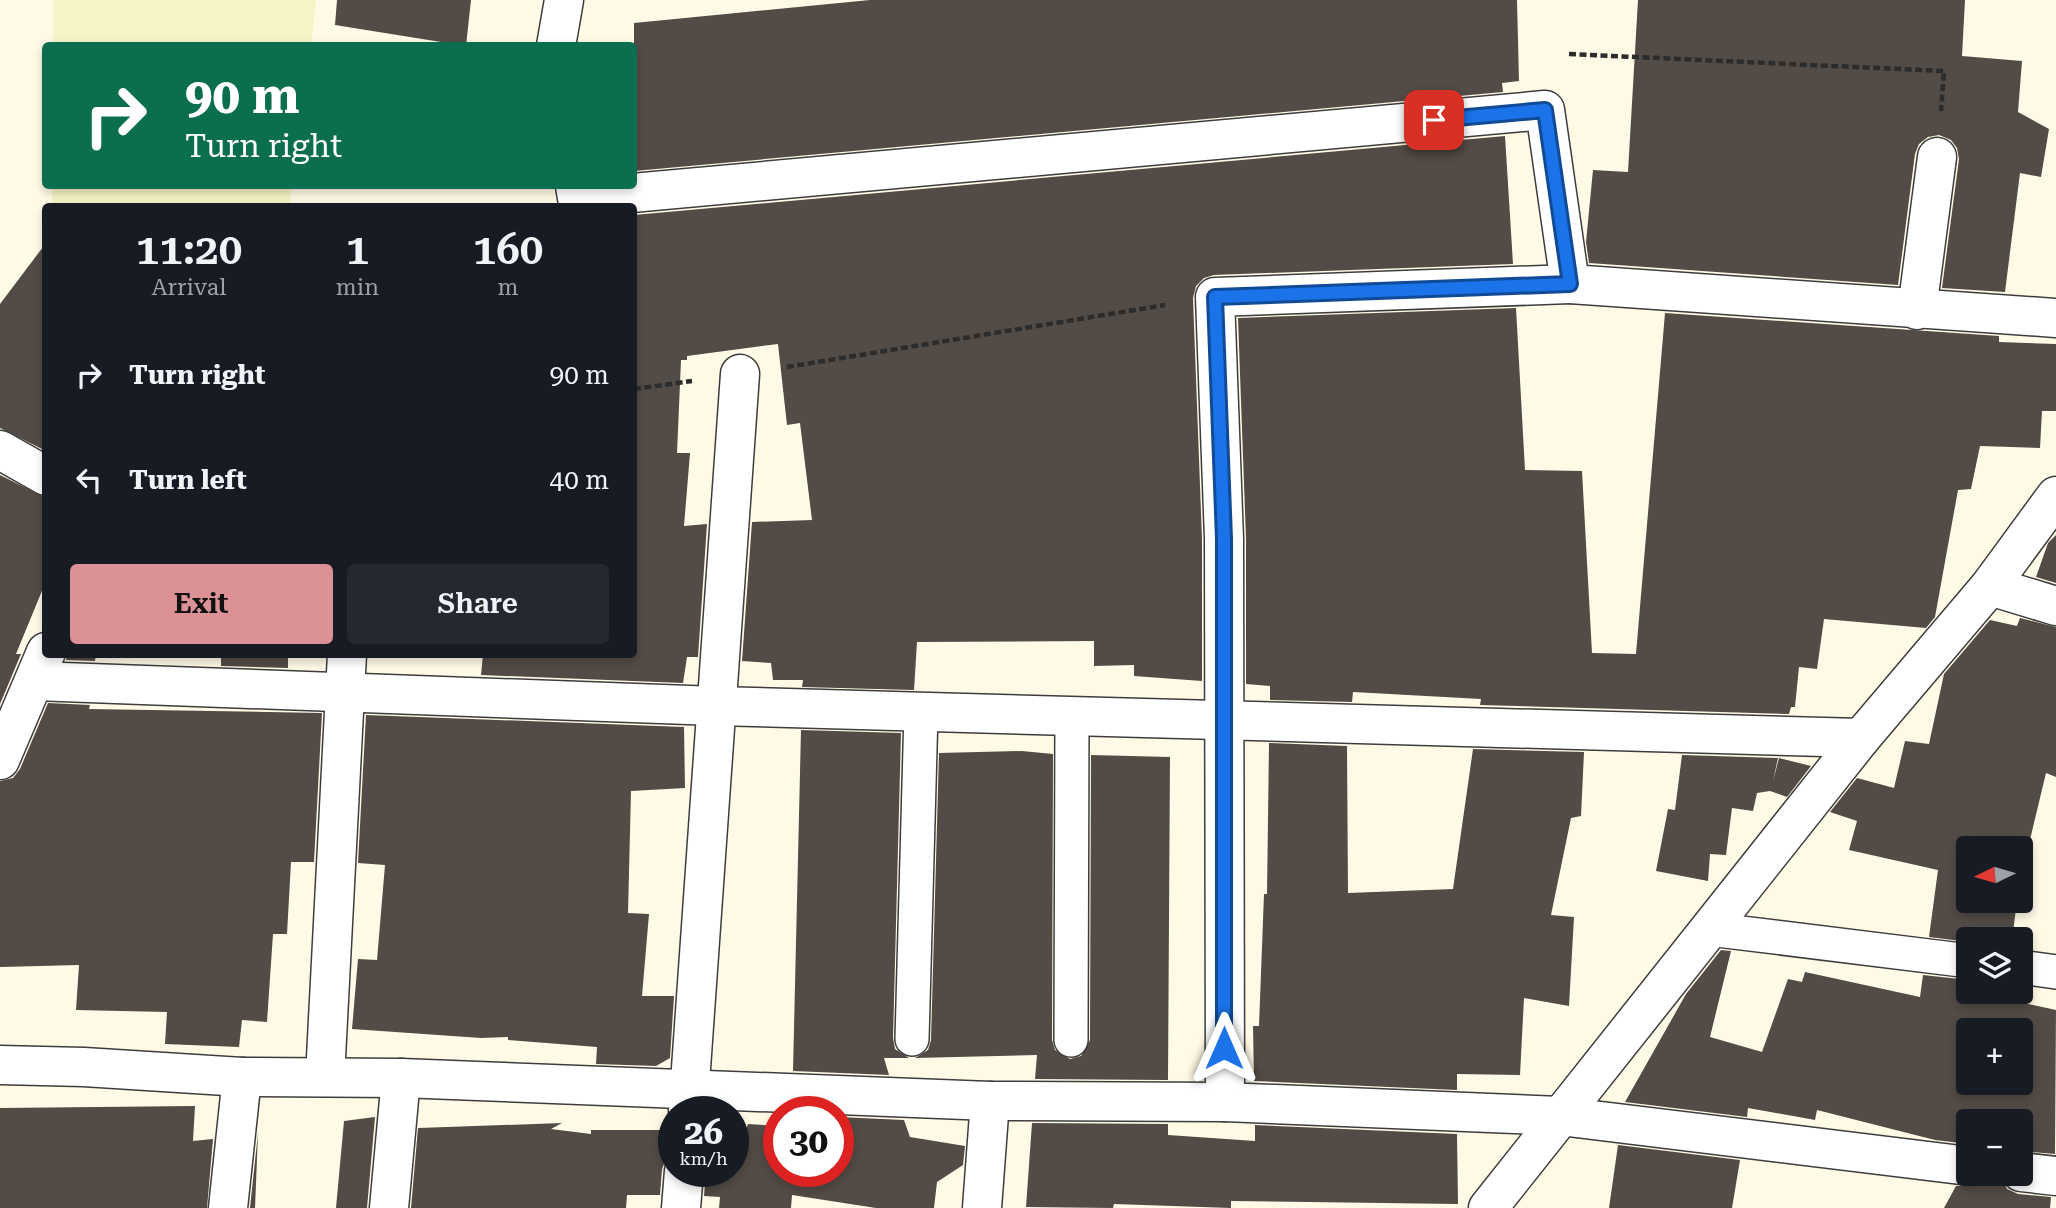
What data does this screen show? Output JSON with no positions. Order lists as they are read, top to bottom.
{
  "north": "left",
  "page": {
    "turn": ["90 m", "Turn right"],
    "eta": [
      "11:20",
      "Arrival",
      "1",
      "min",
      "160",
      "m"
    ],
    "list": [
      {
        "name": "Turn right",
        "value": "90 m"
      },
      {
        "name": "Turn left",
        "value": "40 m"
      }
    ],
    "buttons": ["Exit", "Share"],
    "map_buttons": ["+", "−"],
    "speed": "26 km/h",
    "limit": "30"
  }
}
